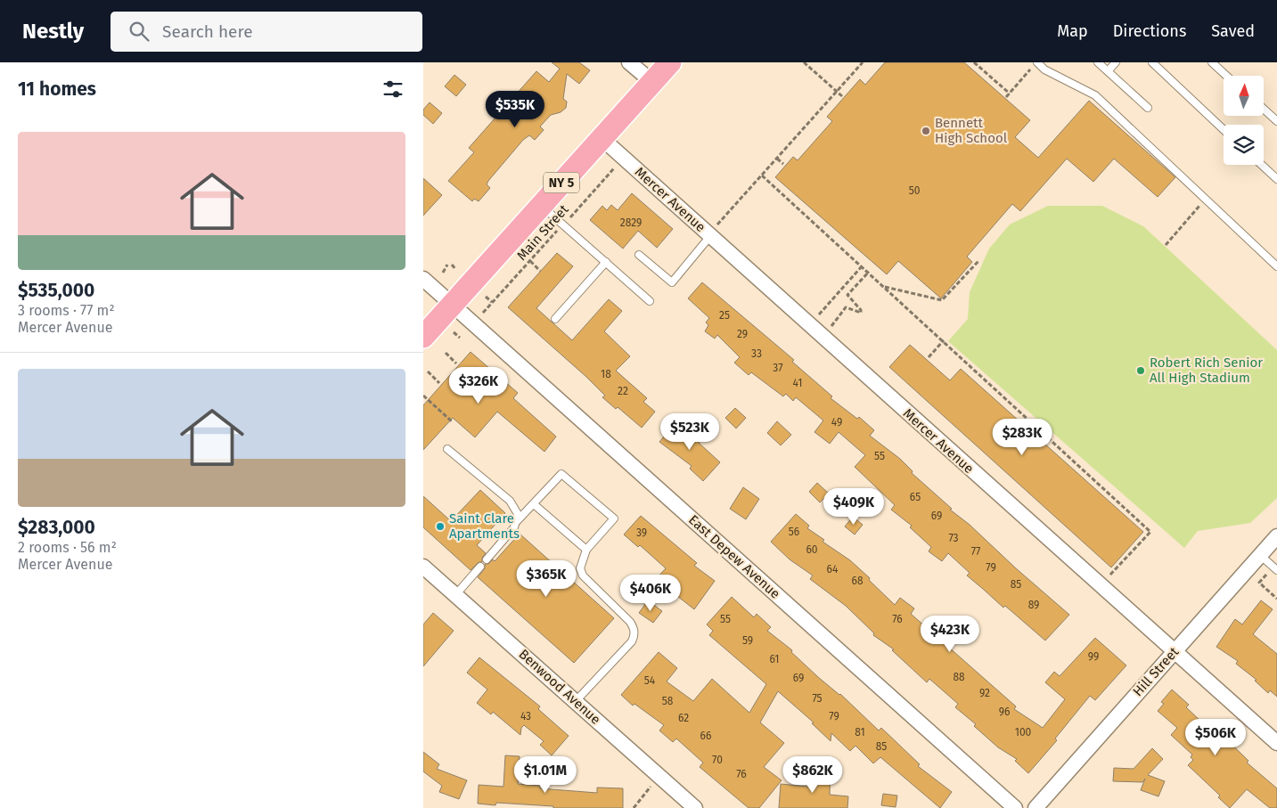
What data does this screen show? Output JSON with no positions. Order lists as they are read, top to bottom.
{
  "streets": {
    "main road": ["NY 5"],
    "street": [
      "Mercer Avenue",
      "East Depew Avenue",
      "Hill Street",
      "Benwood Avenue"
    ],
    "path": ["Main Street"]
  },
  "crossings": [
    ["NY 5", "Mercer Avenue"],
    ["NY 5", "East Depew Avenue"],
    ["Mercer Avenue", "Hill Street"]
  ],
  "places": ["Bennett High School", "Robert Rich Senior All High Stadium", "Saint Clare Apartments"],
  "house_numbers": [
    "50",
    "2829",
    "25",
    "29",
    "33",
    "37",
    "18",
    "41",
    "22",
    "49",
    "55",
    "65",
    "69",
    "56",
    "39",
    "73",
    "60",
    "77",
    "79",
    "64",
    "68",
    "85",
    "89",
    "55",
    "76",
    "59",
    "99",
    "61",
    "88",
    "69",
    "54",
    "92",
    "75",
    "58",
    "96",
    "43",
    "79",
    "62",
    "81",
    "100",
    "66",
    "85",
    "70",
    "76"
  ],
  "north": "top",
  "page": {
    "header": "Nestly",
    "search": "Search here",
    "nav": ["Map", "Directions", "Saved"],
    "heading": "11 homes",
    "price": [
      "$535K",
      "$326K",
      "$523K",
      "$283K",
      "$409K",
      "$365K",
      "$406K",
      "$423K",
      "$506K",
      "$1.01M",
      "$862K"
    ],
    "list": [
      {
        "name": "$535,000",
        "note": "3 rooms · 77 m² · Mercer Avenue"
      },
      {
        "name": "$283,000",
        "note": "2 rooms · 56 m² · Mercer Avenue"
      }
    ]
  }
}
